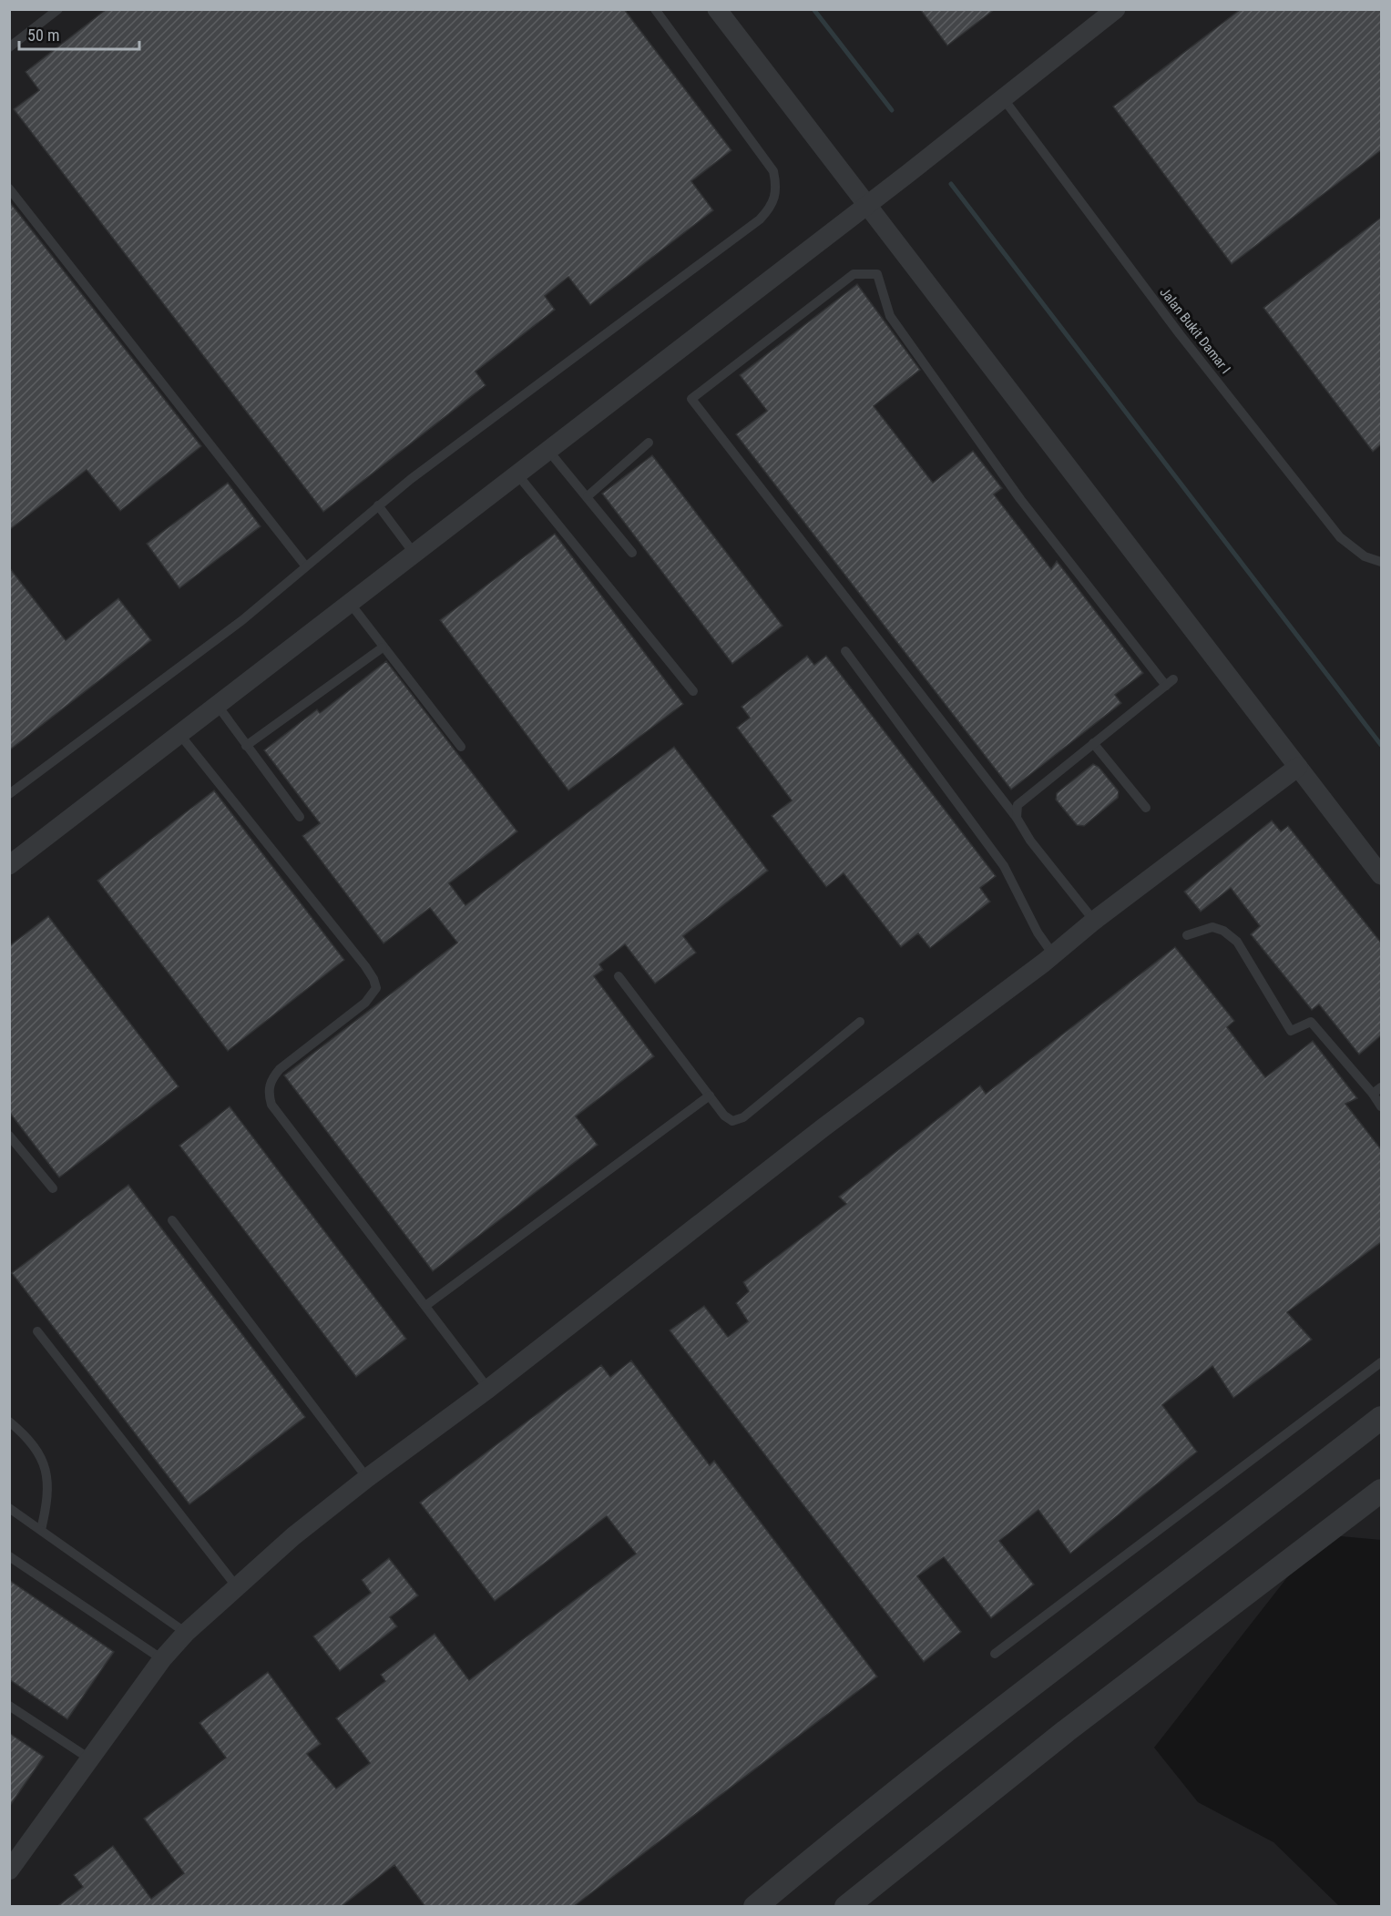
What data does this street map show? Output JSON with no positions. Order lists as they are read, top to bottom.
{
  "streets": {
    "lane": ["Jalan Bukit Damar I"]
  },
  "scale_bar": "50 m"
}
